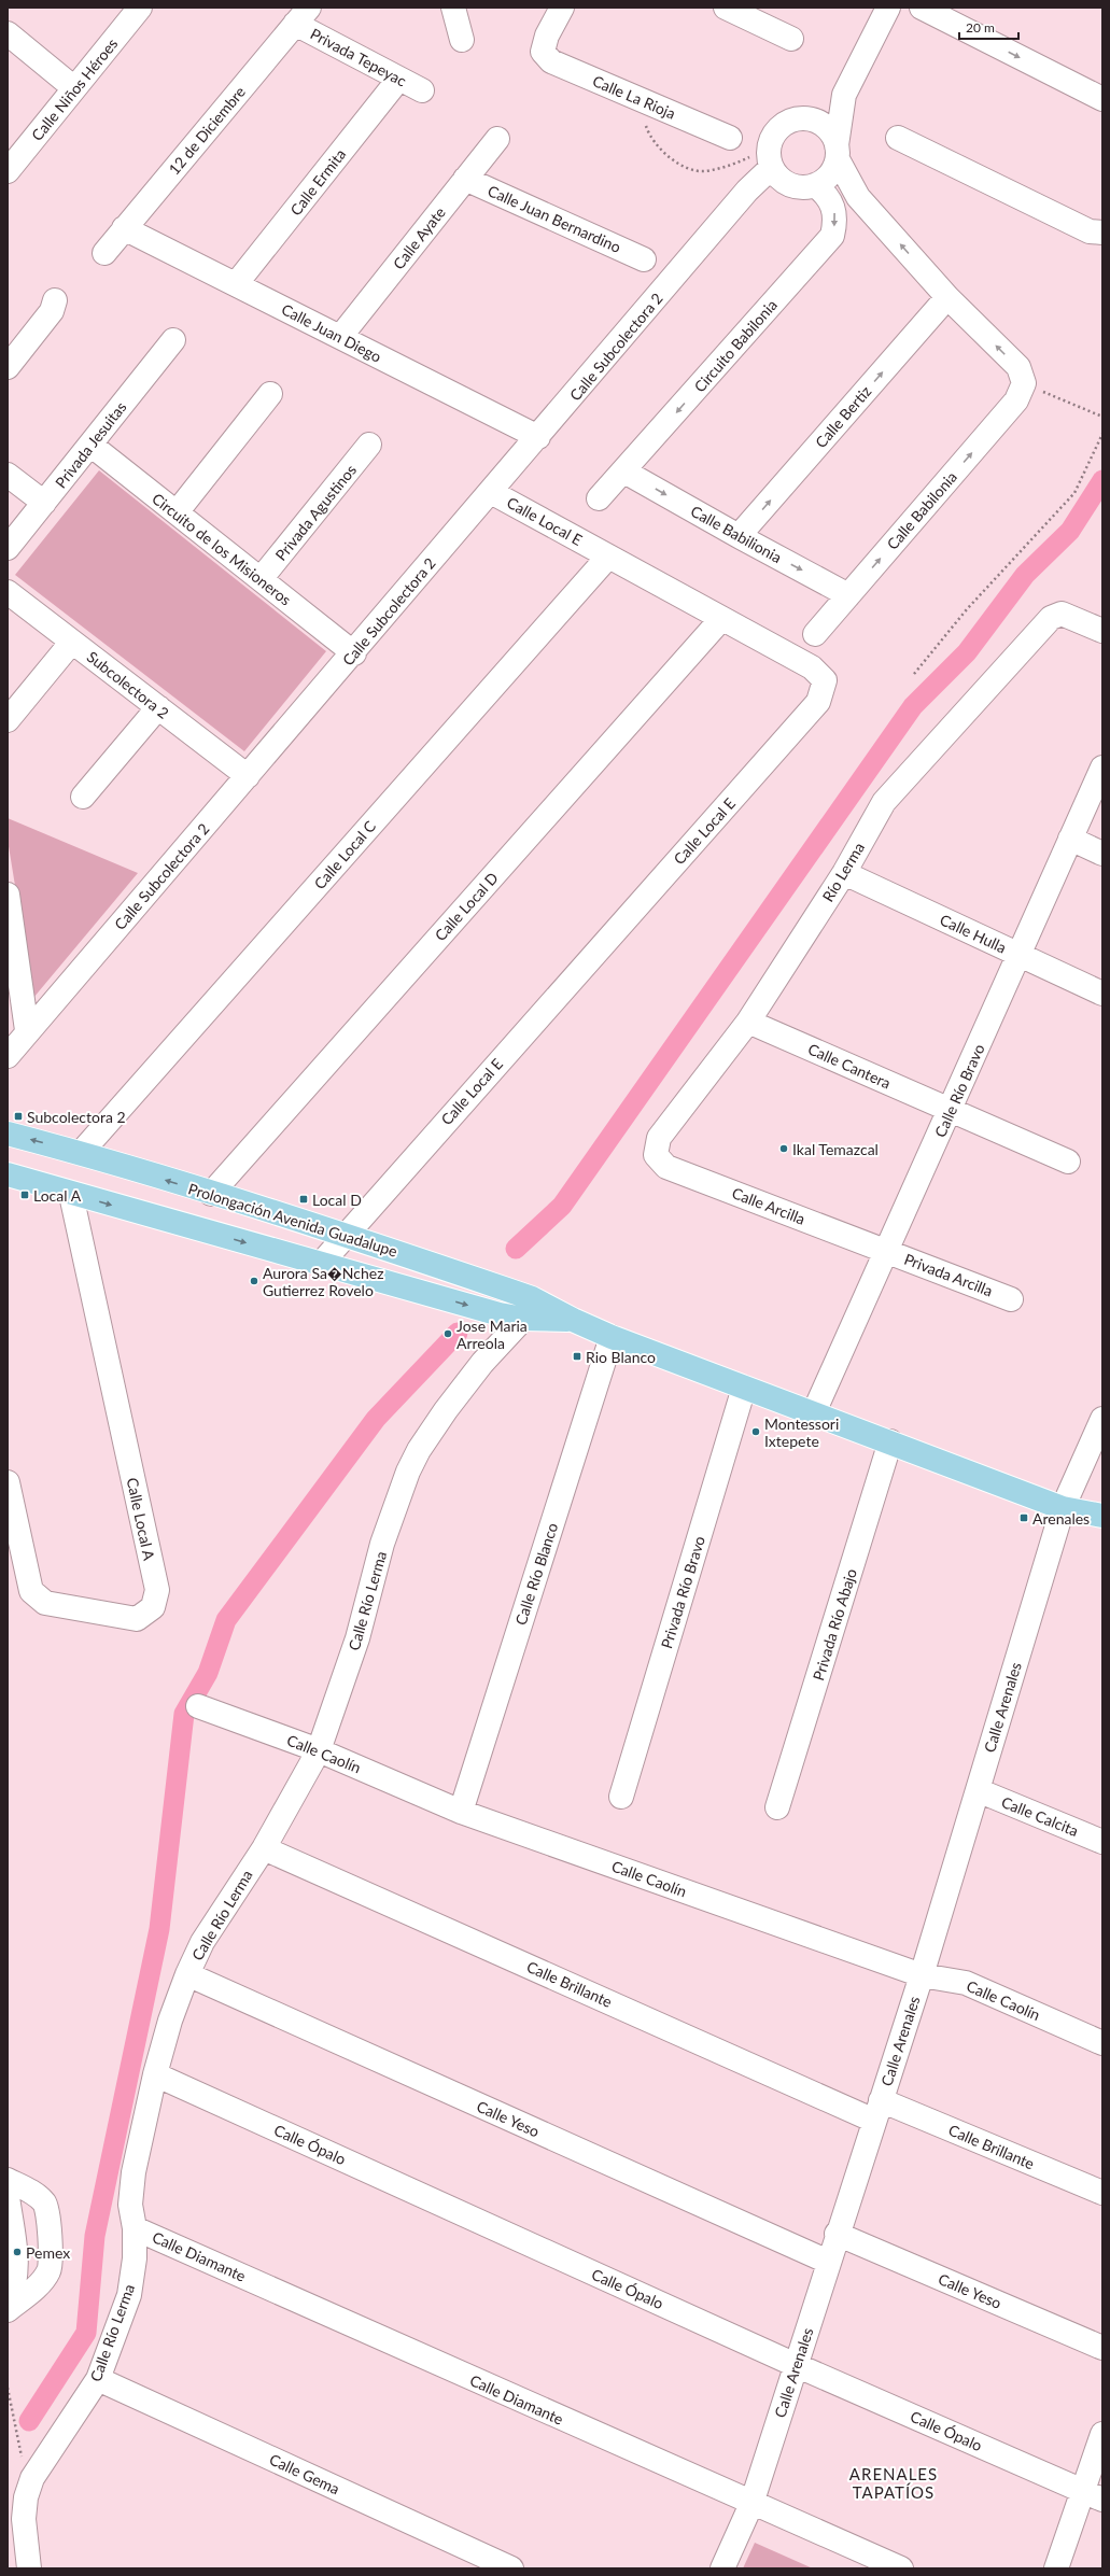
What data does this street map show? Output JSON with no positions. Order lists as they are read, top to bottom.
{
  "streets": {
    "main road": ["Prolongación Avenida Guadalupe"],
    "street": [
      "Privada Tepeyac",
      "Calle Niños Héroes",
      "Calle La Rioja",
      "12 de Diciembre",
      "Calle Ermita",
      "Calle Juan Bernardino",
      "Calle Ayate",
      "Calle Juan Diego",
      "Circuito Babilonia",
      "Calle Subcolectora 2",
      "Calle Bertiz",
      "Privada Jesuitas",
      "Calle Babilonia",
      "Privada Agustinos",
      "Calle Local E",
      "Calle Babilionia",
      "Circuito de los Misioneros",
      "Subcolectora 2",
      "Calle Local C",
      "Río Lerma",
      "Calle Local D",
      "Calle Hulla",
      "Calle Cantera",
      "Calle Río Bravo",
      "Calle Arcilla",
      "Privada Arcilla",
      "Calle Local A",
      "Calle Río Blanco",
      "Privada Río Bravo",
      "Calle Río Lerma",
      "Privada Río Abajo",
      "Calle Arenales",
      "Calle Caolín",
      "Calle Calcita",
      "Calle Brillante",
      "Calle Yeso",
      "Calle Ópalo",
      "Calle Diamante",
      "Calle Gema"
    ]
  },
  "crossings": [
    ["Privada Tepeyac", "12 de Diciembre"],
    ["Privada Tepeyac", "Calle Ermita"],
    ["12 de Diciembre", "Calle Juan Diego"],
    ["Calle Ermita", "Calle Juan Diego"],
    ["Calle Juan Bernardino", "Calle Ayate"],
    ["Calle Ayate", "Calle Juan Diego"],
    ["Calle Juan Diego", "Calle Subcolectora 2"],
    ["Circuito Babilonia", "Calle Subcolectora 2"],
    ["Circuito Babilonia", "Calle Babilionia"],
    ["Calle Subcolectora 2", "Calle Local E"],
    ["Calle Subcolectora 2", "Circuito de los Misioneros"],
    ["Calle Subcolectora 2", "Subcolectora 2"],
    ["Calle Bertiz", "Calle Babilionia"],
    ["Privada Jesuitas", "Circuito de los Misioneros"],
    ["Calle Babilonia", "Calle Babilionia"],
    ["Privada Agustinos", "Circuito de los Misioneros"],
    ["Calle Local E", "Calle Local C"],
    ["Calle Local E", "Calle Local D"],
    ["Calle Local E", "Prolongación Avenida Guadalupe"],
    ["Calle Local C", "Prolongación Avenida Guadalupe"],
    ["Río Lerma", "Calle Hulla"],
    ["Río Lerma", "Calle Cantera"],
    ["Río Lerma", "Calle Arcilla"],
    ["Calle Local D", "Prolongación Avenida Guadalupe"],
    ["Calle Hulla", "Calle Río Bravo"],
    ["Calle Cantera", "Calle Río Bravo"],
    ["Calle Río Bravo", "Calle Arcilla"],
    ["Calle Río Bravo", "Prolongación Avenida Guadalupe"],
    ["Calle Río Bravo", "Privada Arcilla"],
    ["Calle Arcilla", "Privada Arcilla"],
    ["Prolongación Avenida Guadalupe", "Calle Local A"],
    ["Prolongación Avenida Guadalupe", "Calle Río Blanco"],
    ["Prolongación Avenida Guadalupe", "Privada Río Bravo"],
    ["Prolongación Avenida Guadalupe", "Calle Río Lerma"],
    ["Prolongación Avenida Guadalupe", "Privada Río Abajo"],
    ["Prolongación Avenida Guadalupe", "Calle Arenales"],
    ["Calle Río Blanco", "Calle Caolín"],
    ["Calle Río Lerma", "Calle Caolín"],
    ["Calle Río Lerma", "Calle Brillante"],
    ["Calle Río Lerma", "Calle Yeso"],
    ["Calle Río Lerma", "Calle Ópalo"],
    ["Calle Río Lerma", "Calle Diamante"],
    ["Calle Río Lerma", "Calle Gema"],
    ["Calle Arenales", "Calle Caolín"],
    ["Calle Arenales", "Calle Calcita"],
    ["Calle Arenales", "Calle Brillante"],
    ["Calle Arenales", "Calle Yeso"],
    ["Calle Arenales", "Calle Ópalo"],
    ["Calle Arenales", "Calle Diamante"]
  ],
  "one_way": [
    "Circuito Babilonia",
    "Calle Bertiz",
    "Calle Babilonia",
    "Calle Babilionia"
  ],
  "districts": ["ARENALES TAPATÍOS"],
  "places": {
    "transit": [
      "Subcolectora 2",
      "Local A",
      "Local D",
      "Rio Blanco",
      "Arenales"
    ],
    "other": [
      "Ikal Temazcal",
      "Aurora Sa�Nchez Gutierrez Rovelo",
      "Jose Maria Arreola",
      "Montessori Ixtepete",
      "Pemex"
    ]
  },
  "scale_bar": "20 m"
}
